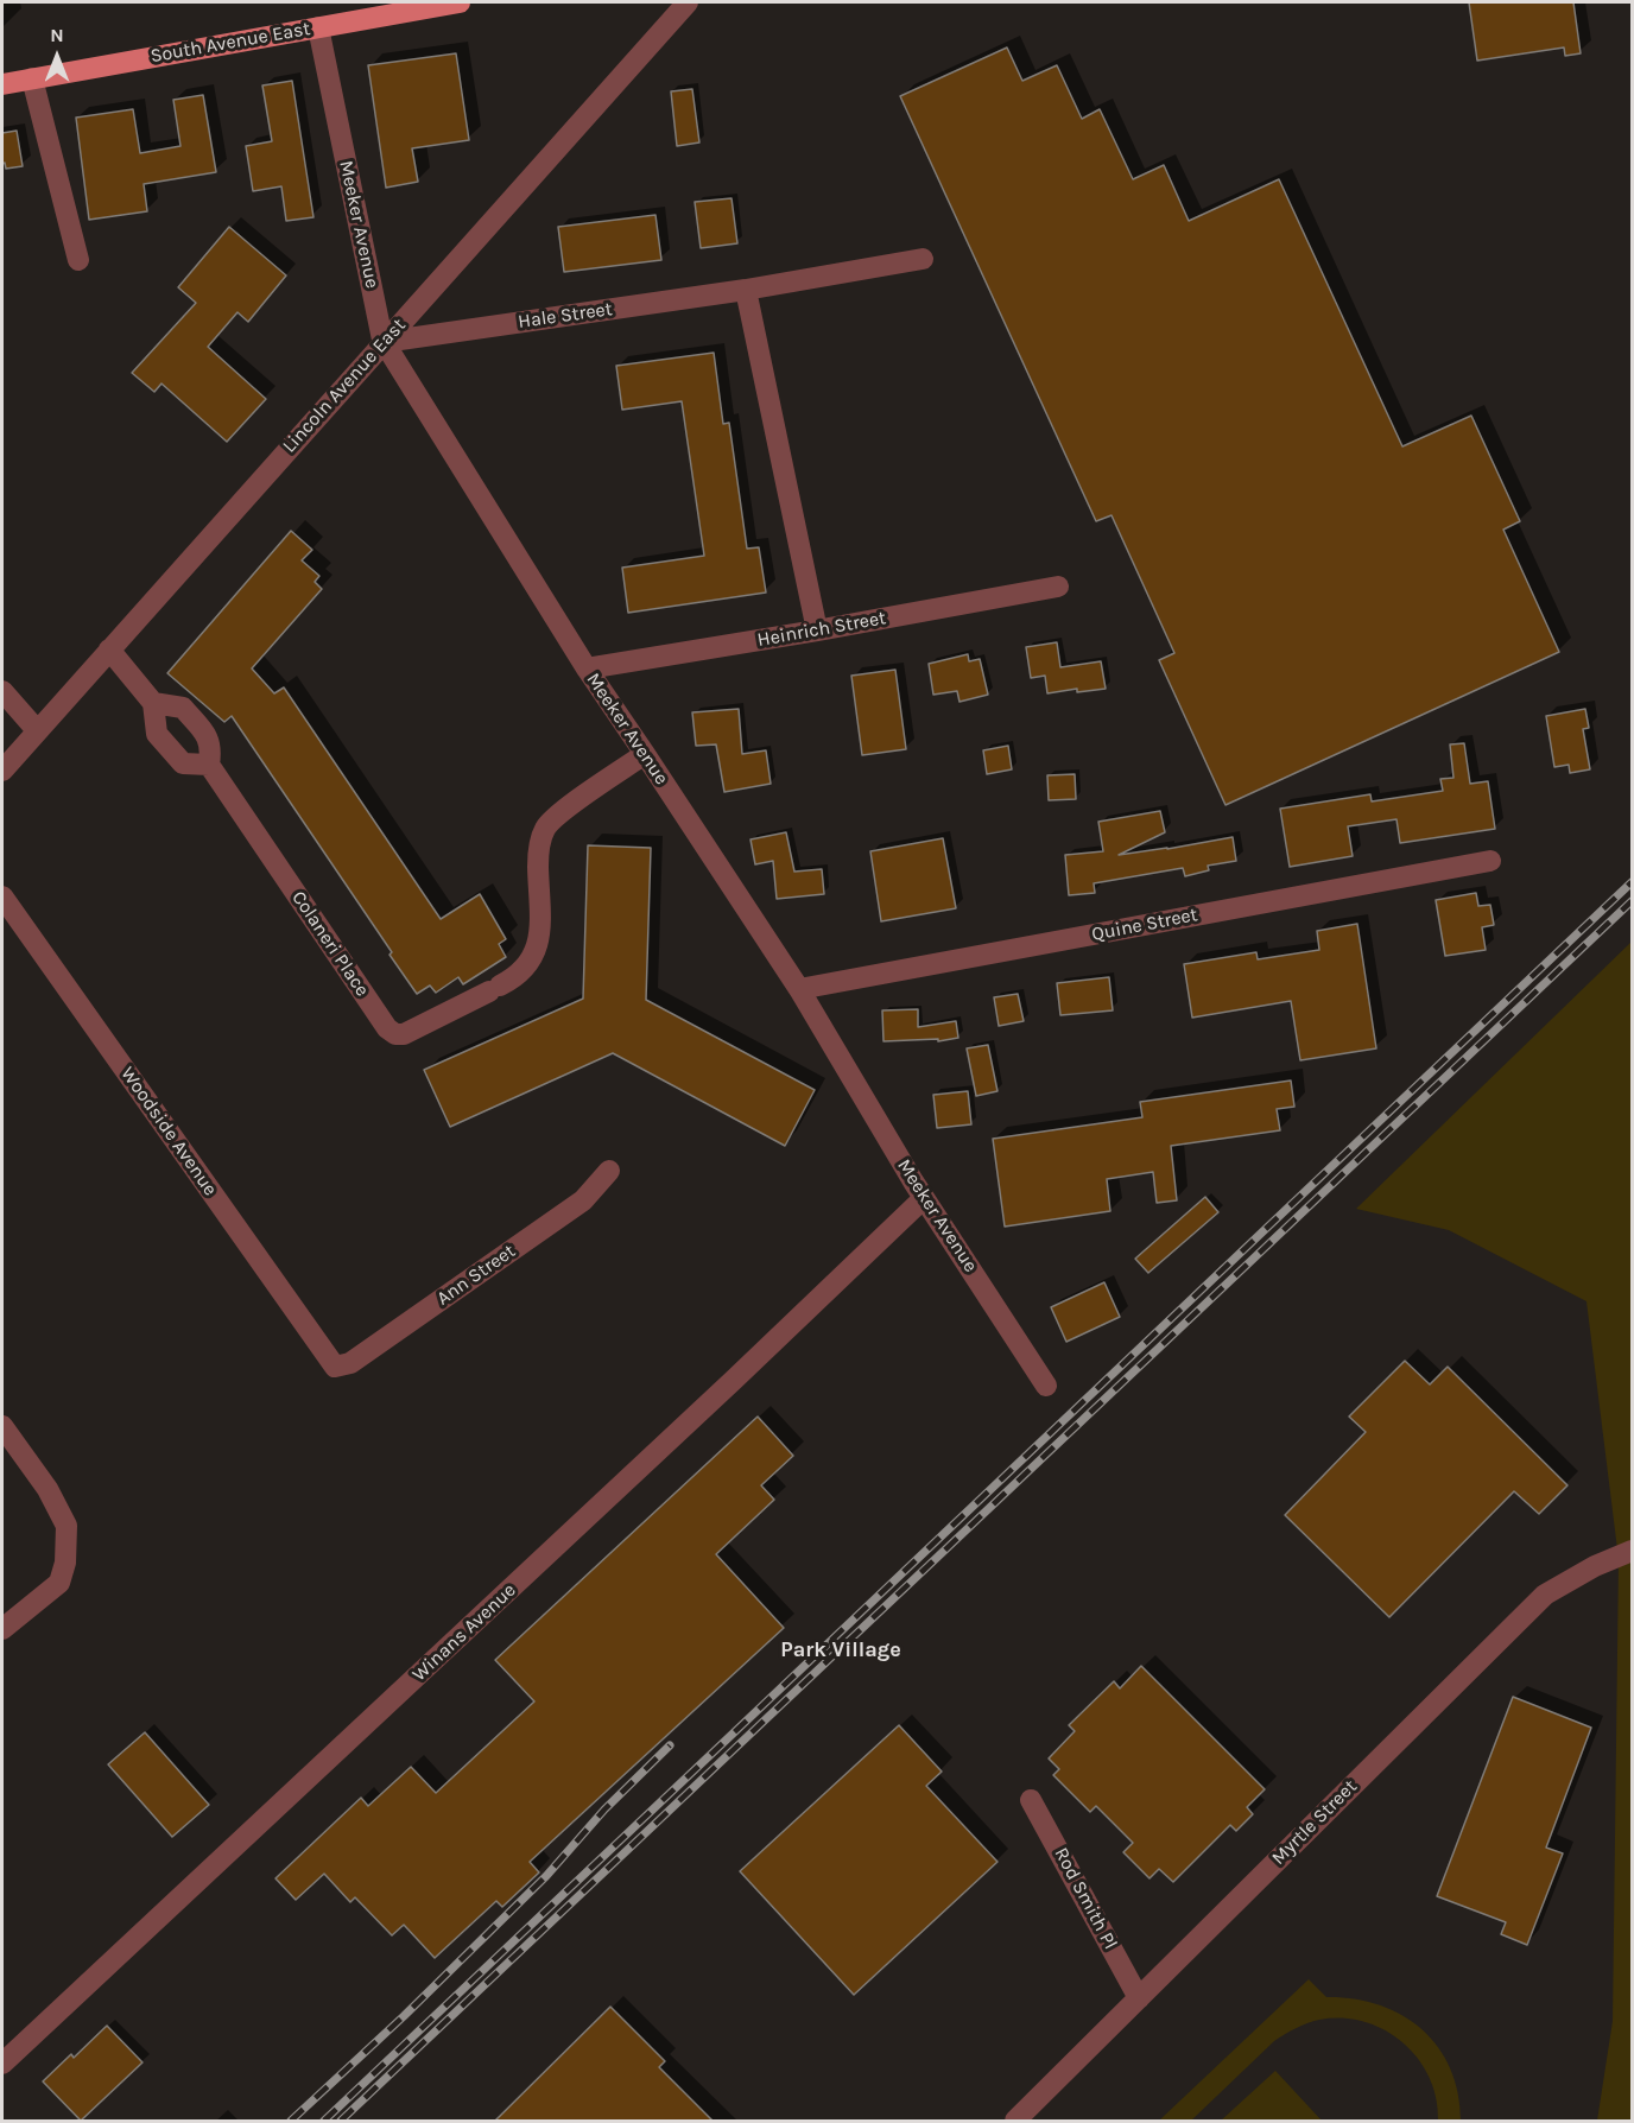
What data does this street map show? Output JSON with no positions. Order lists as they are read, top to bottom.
{
  "streets": {
    "main road": ["South Avenue East"],
    "street": [
      "Meeker Avenue",
      "Hale Street",
      "Lincoln Avenue East",
      "Heinrich Street",
      "Quine Street",
      "Colaneri Place",
      "Woodside Avenue",
      "Ann Street",
      "Winans Avenue",
      "Myrtle Street",
      "Rod Smith Pl"
    ]
  },
  "crossings": [
    ["South Avenue East", "Meeker Avenue"],
    ["Meeker Avenue", "Hale Street"],
    ["Meeker Avenue", "Lincoln Avenue East"],
    ["Meeker Avenue", "Heinrich Street"],
    ["Meeker Avenue", "Quine Street"],
    ["Meeker Avenue", "Colaneri Place"],
    ["Meeker Avenue", "Winans Avenue"],
    ["Hale Street", "Lincoln Avenue East"],
    ["Woodside Avenue", "Ann Street"],
    ["Myrtle Street", "Rod Smith Pl"]
  ],
  "districts": ["Park Village"],
  "north": "top"
}
